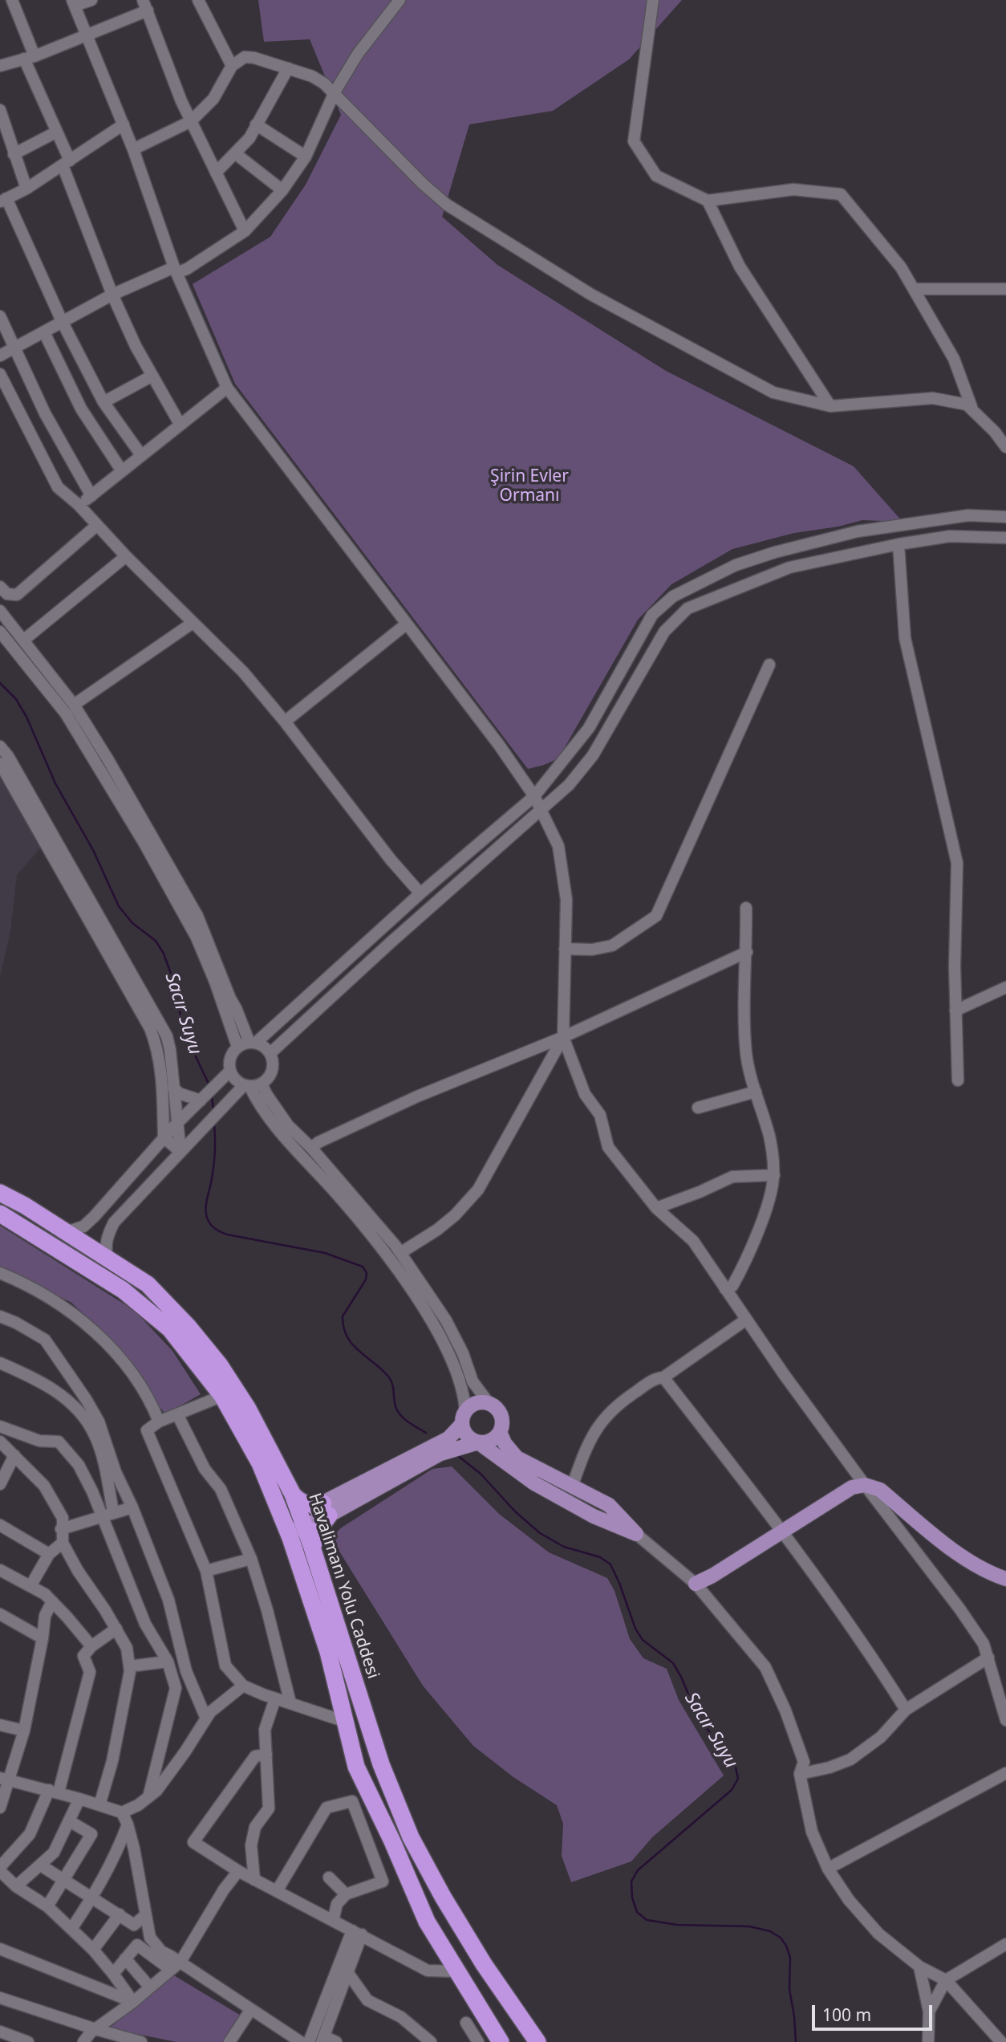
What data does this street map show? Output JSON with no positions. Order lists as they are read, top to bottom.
{
  "streets": {
    "highway": ["Havalimanı Yolu Caddesi"]
  },
  "water": ["Sacır Suyu"],
  "parks": ["Şirin Evler Ormanı"],
  "scale_bar": "100 m"
}
